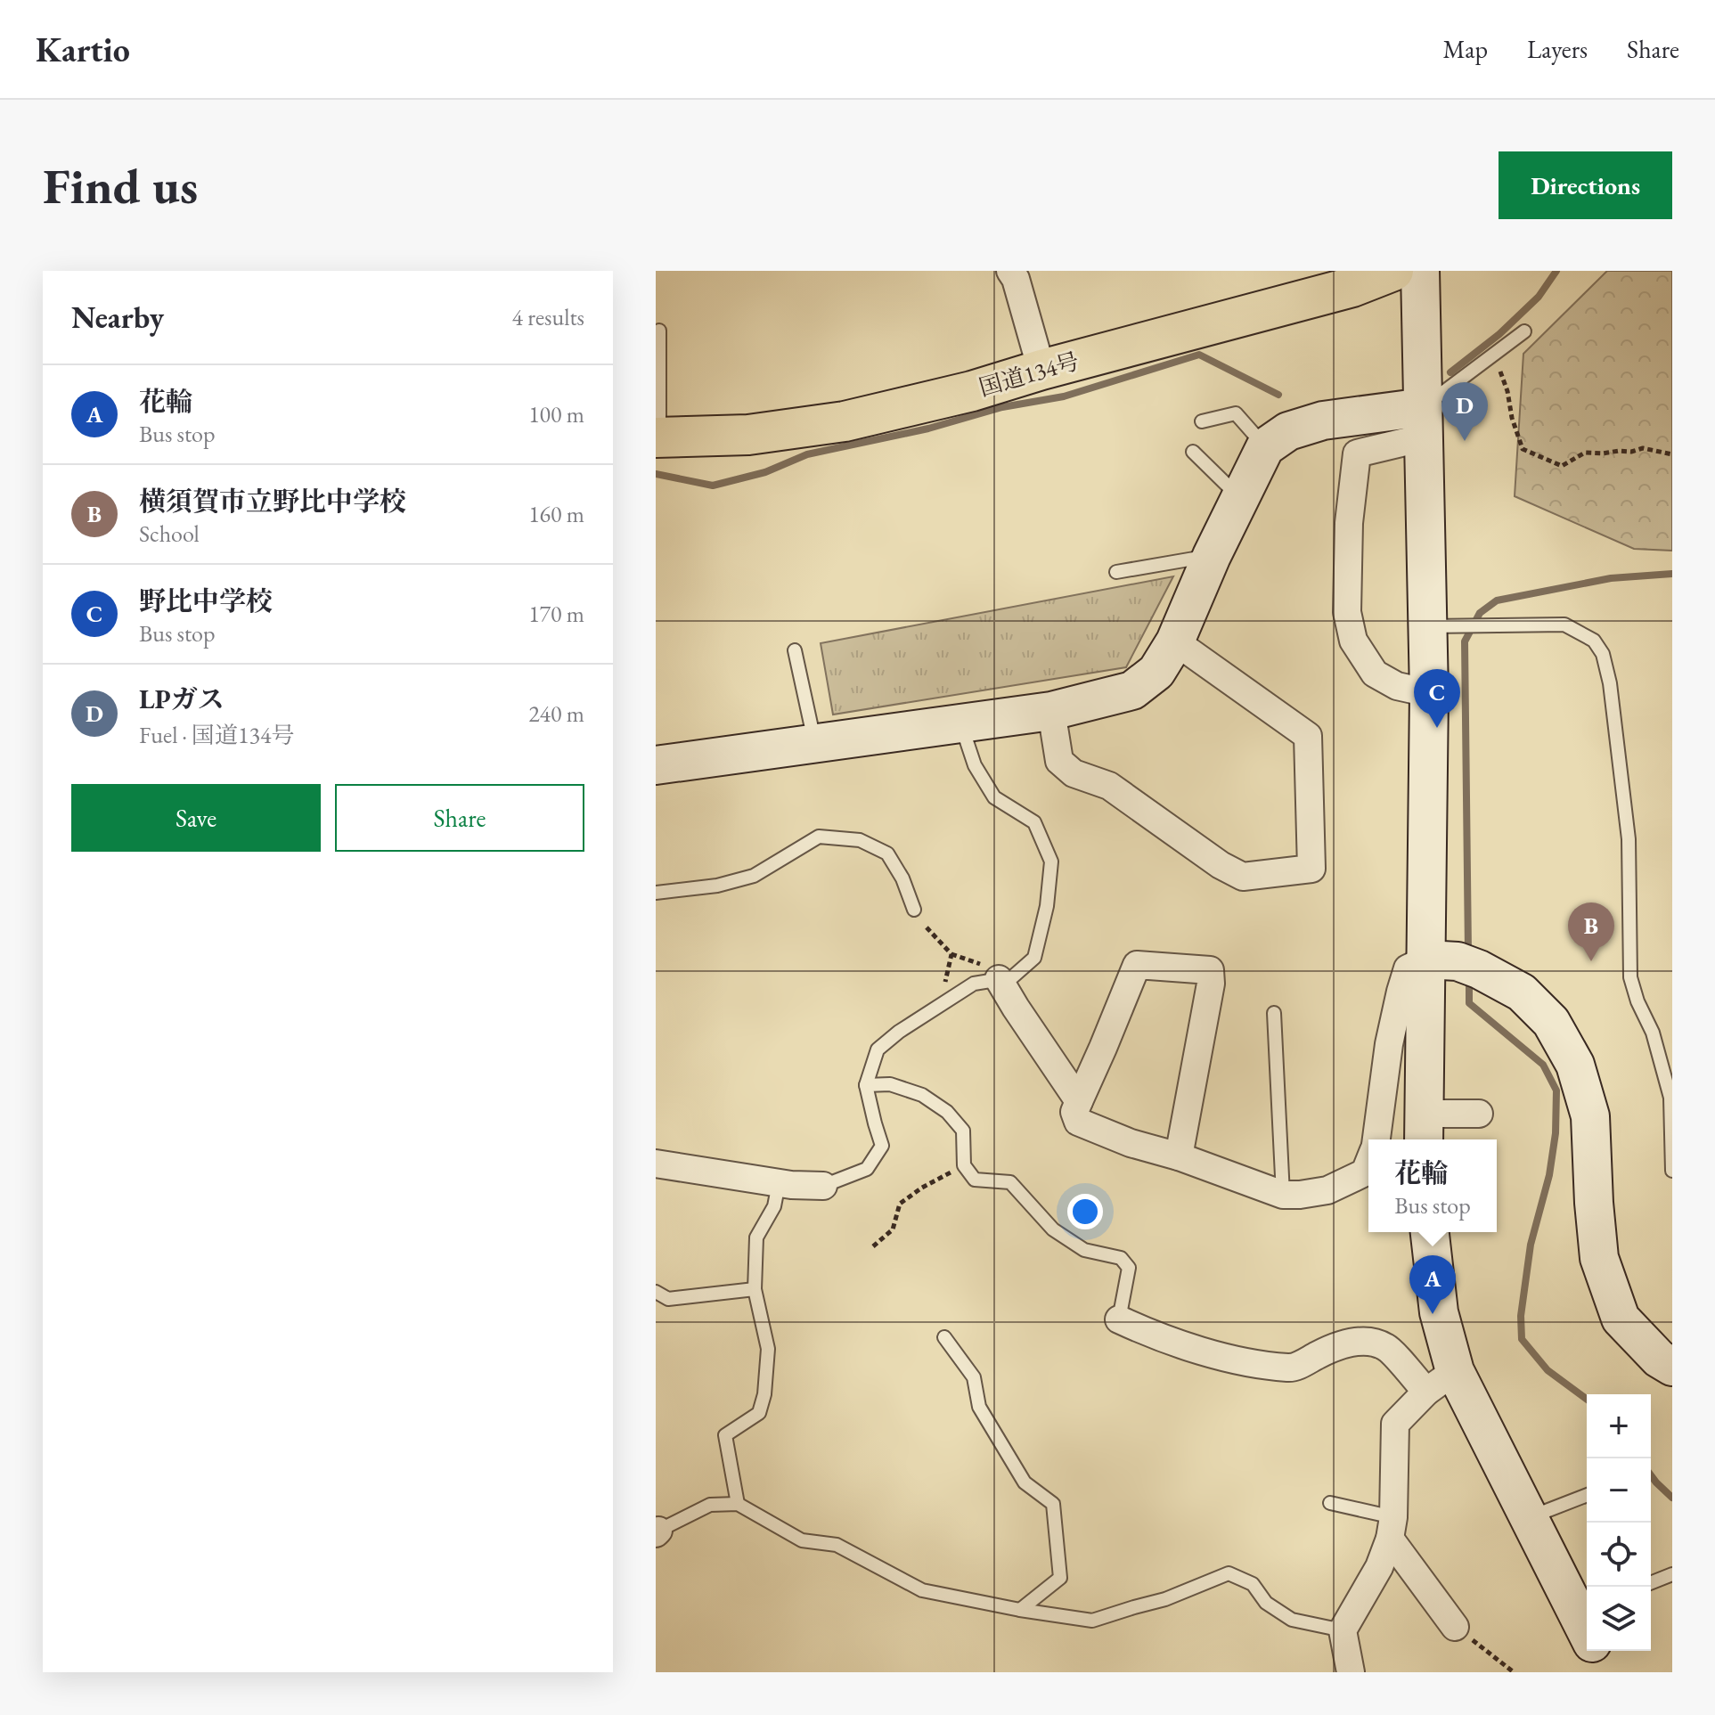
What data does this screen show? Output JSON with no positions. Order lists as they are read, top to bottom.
{
  "streets": {
    "highway": ["国道134号"]
  },
  "page": {
    "header": "Kartio",
    "nav": ["Map", "Layers", "Share"],
    "buttons": [
      "Directions",
      ["Save", "Share"]
    ],
    "title": "Find us",
    "heading": ["Nearby", "4 results"],
    "list": [
      {
        "mark": "A",
        "name": "花輪",
        "note": "Bus stop",
        "value": "100 m"
      },
      {
        "mark": "B",
        "name": "横須賀市立野比中学校",
        "note": "School",
        "value": "160 m"
      },
      {
        "mark": "C",
        "name": "野比中学校",
        "note": "Bus stop",
        "value": "170 m"
      },
      {
        "mark": "D",
        "name": "LPガス",
        "note": "Fuel · 国道134号",
        "value": "240 m"
      }
    ],
    "pins": [
      "D",
      "C",
      "B",
      "A"
    ],
    "popup": ["花輪", "Bus stop"],
    "map_buttons": ["+", "−"]
  }
}
